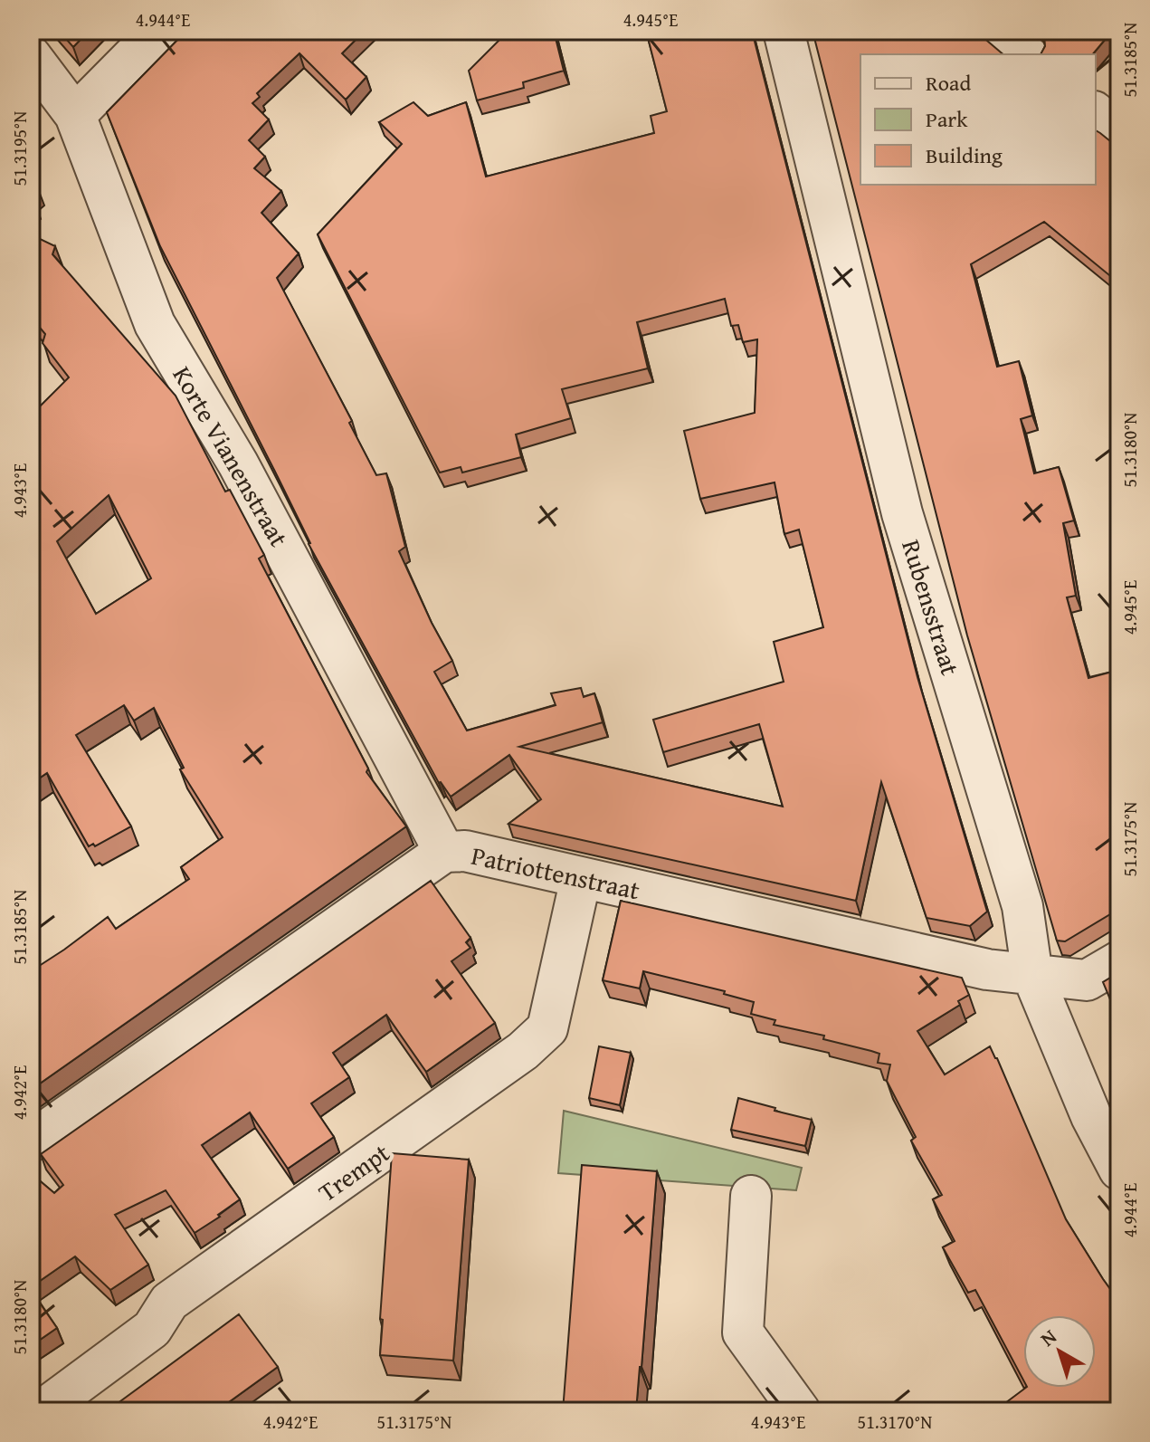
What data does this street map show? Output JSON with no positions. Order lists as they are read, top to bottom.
{
  "streets": {
    "street": [
      "Korte Vianenstraat",
      "Rubensstraat",
      "Patriottenstraat",
      "Trempt"
    ]
  },
  "crossings": [
    ["Korte Vianenstraat", "Patriottenstraat"],
    ["Rubensstraat", "Patriottenstraat"],
    ["Patriottenstraat", "Trempt"]
  ],
  "legend": ["Road", "Park", "Building"],
  "north": "top left",
  "coordinates": [
    "4.944°E",
    "4.945°E",
    "51.3185°N",
    "51.3195°N",
    "51.3180°N",
    "4.943°E",
    "51.3175°N",
    "4.942°E",
    "51.3170°N"
  ]
}
